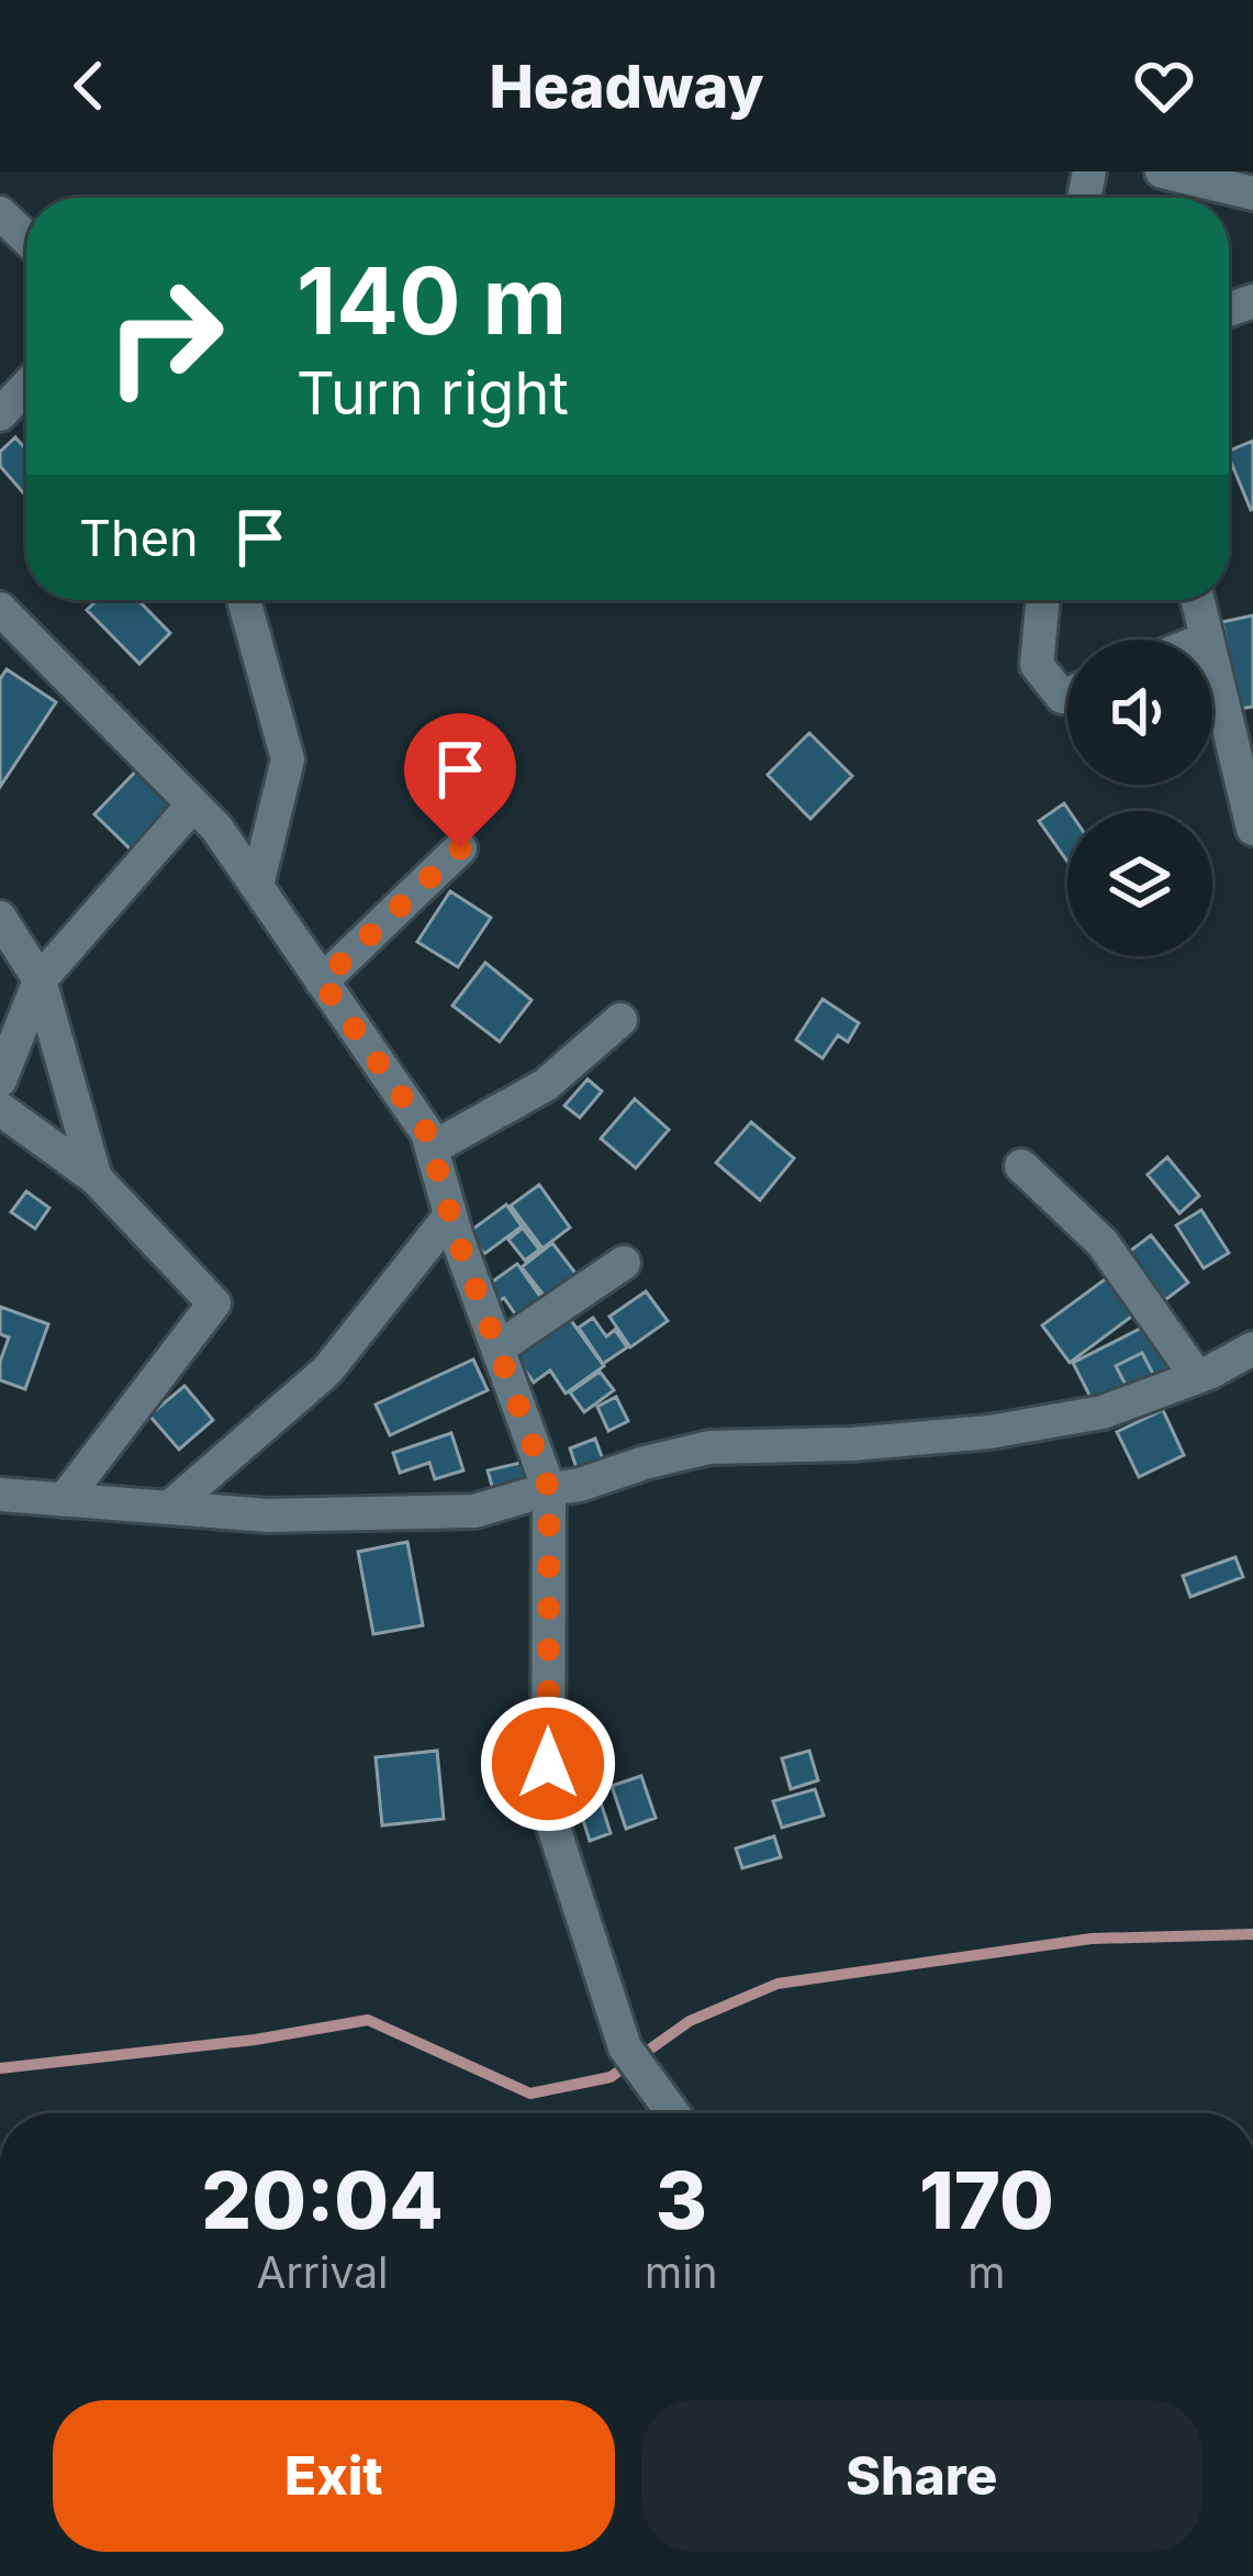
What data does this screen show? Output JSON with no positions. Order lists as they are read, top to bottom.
{
  "page": {
    "header": "Headway",
    "turn": ["140 m", "Turn right"],
    "then": "Then",
    "eta": [
      "20:04",
      "Arrival",
      "3",
      "min",
      "170",
      "m"
    ],
    "buttons": ["Exit", "Share"]
  }
}
